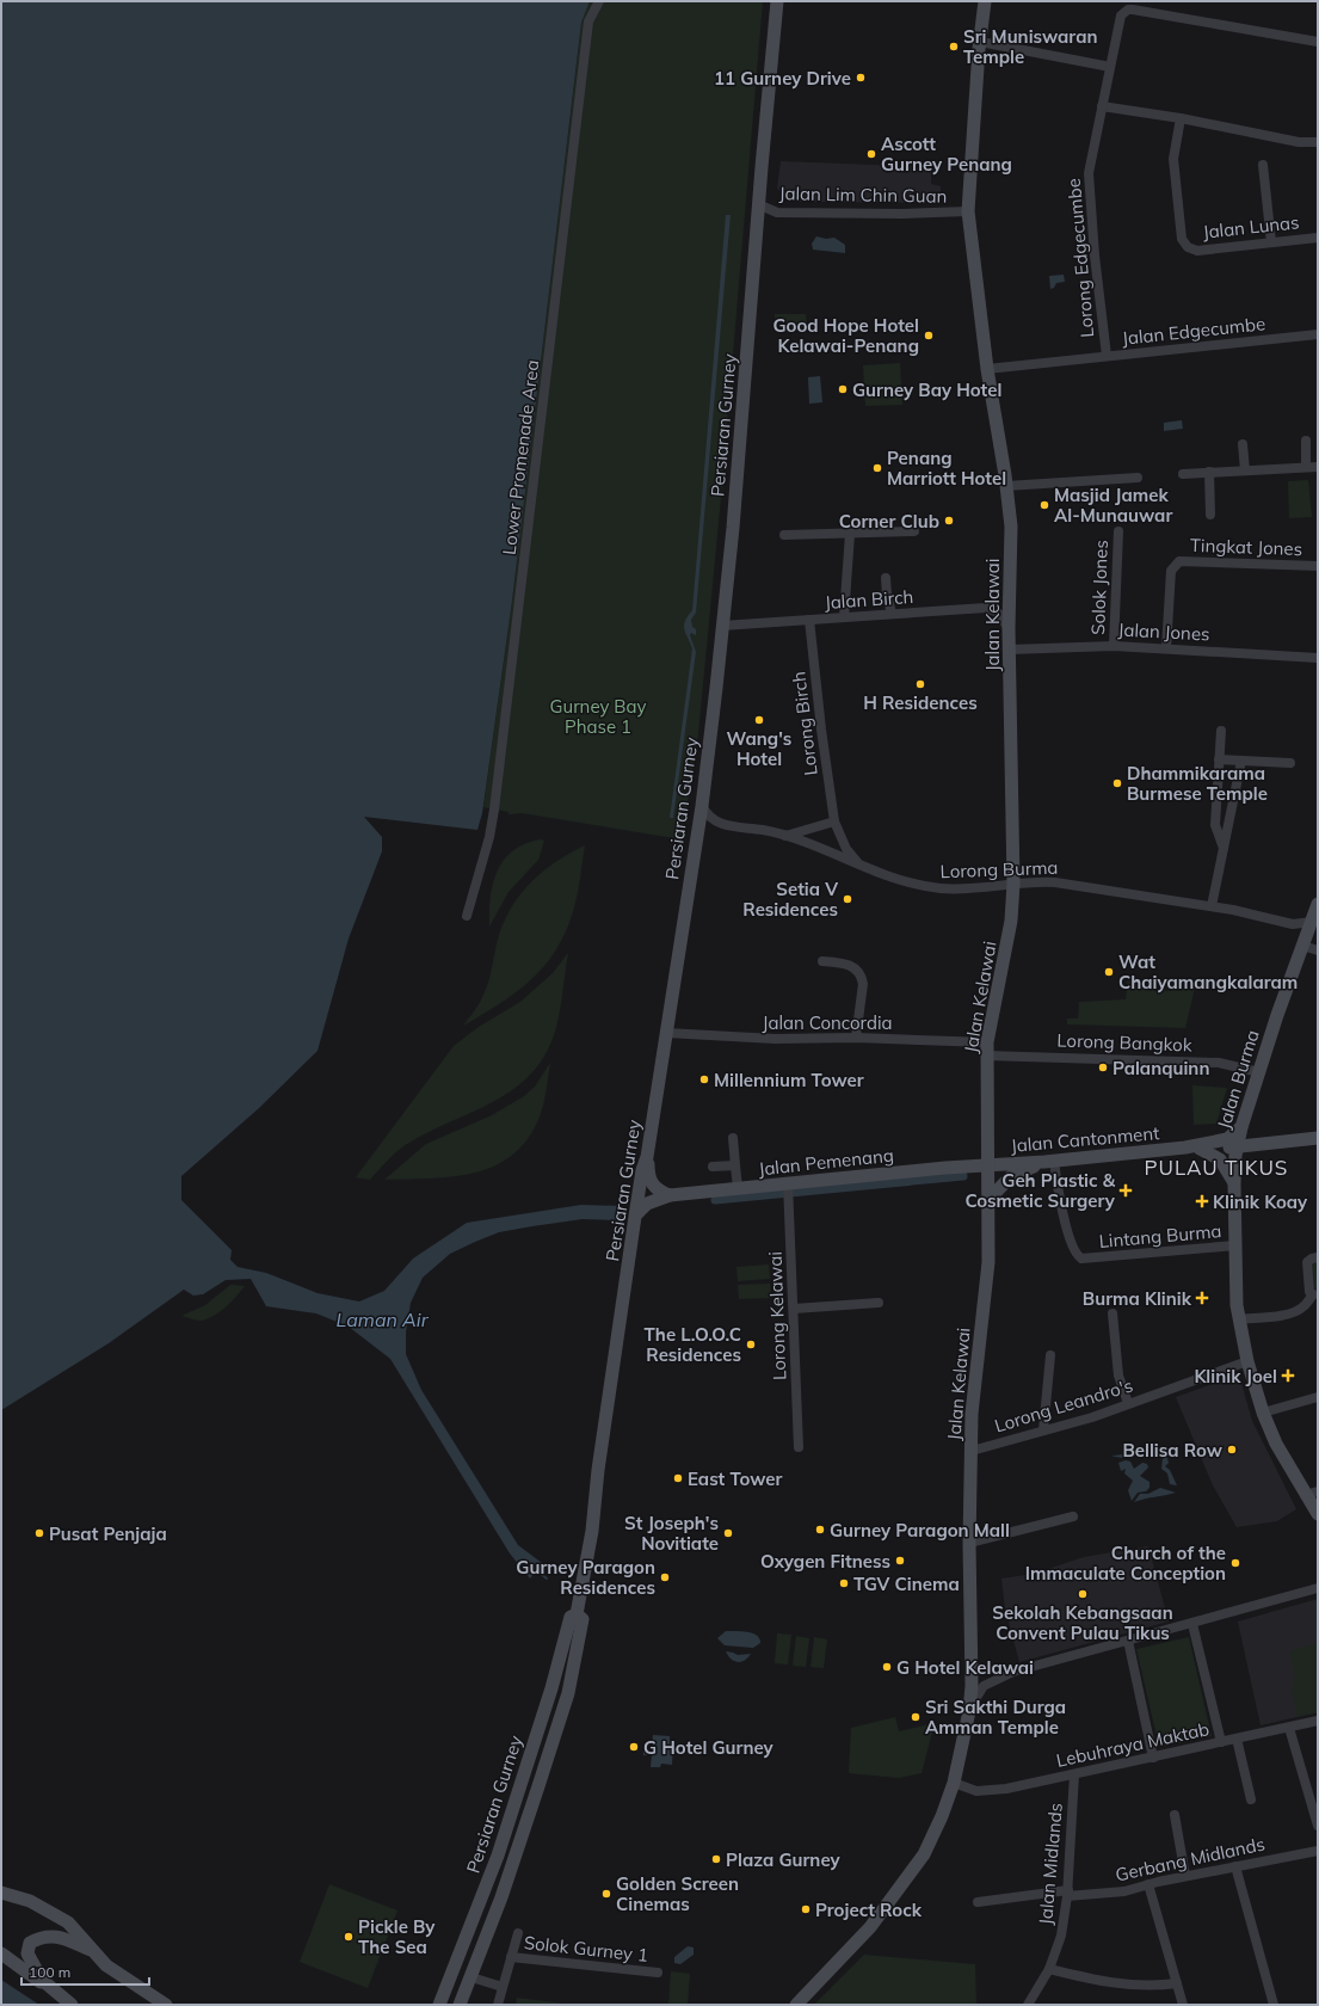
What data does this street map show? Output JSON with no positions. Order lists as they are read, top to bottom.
{
  "streets": {
    "main road": [
      "Persiaran Gurney",
      "Jalan Kelawai",
      "Jalan Burma",
      "Jalan Cantonment",
      "Jalan Pemenang"
    ],
    "street": [
      "Jalan Lim Chin Guan",
      "Jalan Lunas",
      "Lorong Edgecumbe",
      "Jalan Edgecumbe",
      "Lower Promenade Area",
      "Tingkat Jones",
      "Solok Jones",
      "Jalan Birch",
      "Jalan Jones",
      "Lorong Birch",
      "Lorong Burma",
      "Jalan Concordia",
      "Lorong Bangkok",
      "Lintang Burma",
      "Lorong Kelawai",
      "Lorong Leandro's",
      "Lebuhraya Maktab",
      "Gerbang Midlands",
      "Jalan Midlands",
      "Solok Gurney 1"
    ]
  },
  "crossings": [
    ["Jalan Lim Chin Guan", "Persiaran Gurney"],
    ["Jalan Lim Chin Guan", "Jalan Kelawai"],
    ["Lorong Edgecumbe", "Jalan Edgecumbe"],
    ["Jalan Edgecumbe", "Jalan Kelawai"],
    ["Persiaran Gurney", "Jalan Birch"],
    ["Persiaran Gurney", "Lorong Burma"],
    ["Persiaran Gurney", "Jalan Concordia"],
    ["Persiaran Gurney", "Jalan Pemenang"],
    ["Tingkat Jones", "Jalan Jones"],
    ["Solok Jones", "Jalan Jones"],
    ["Jalan Birch", "Jalan Kelawai"],
    ["Jalan Birch", "Lorong Birch"],
    ["Jalan Kelawai", "Jalan Jones"],
    ["Jalan Kelawai", "Lorong Burma"],
    ["Jalan Kelawai", "Jalan Concordia"],
    ["Jalan Kelawai", "Lorong Bangkok"],
    ["Jalan Kelawai", "Jalan Cantonment"],
    ["Jalan Kelawai", "Jalan Pemenang"],
    ["Jalan Kelawai", "Lorong Leandro's"],
    ["Jalan Kelawai", "Lebuhraya Maktab"],
    ["Lorong Birch", "Lorong Burma"],
    ["Lorong Burma", "Jalan Burma"],
    ["Lorong Bangkok", "Jalan Burma"],
    ["Jalan Burma", "Jalan Cantonment"],
    ["Jalan Burma", "Lintang Burma"],
    ["Jalan Burma", "Lorong Leandro's"],
    ["Jalan Cantonment", "Jalan Pemenang"],
    ["Jalan Cantonment", "Lintang Burma"],
    ["Jalan Pemenang", "Lorong Kelawai"],
    ["Lebuhraya Maktab", "Jalan Midlands"],
    ["Gerbang Midlands", "Jalan Midlands"]
  ],
  "districts": ["PULAU TIKUS"],
  "water": ["Laman Air"],
  "parks": ["Gurney Bay Phase 1"],
  "places": {
    "other": [
      "Sri Muniswaran Temple",
      "11 Gurney Drive",
      "Ascott Gurney Penang",
      "Good Hope Hotel Kelawai-Penang",
      "Gurney Bay Hotel",
      "Penang Marriott Hotel",
      "Masjid Jamek Al-Munauwar",
      "Corner Club",
      "H Residences",
      "Wang's Hotel",
      "Dhammikarama Burmese Temple",
      "Setia V Residences",
      "Wat Chaiyamangkalaram",
      "Palanquinn",
      "Millennium Tower",
      "The L.O.O.C Residences",
      "Bellisa Row",
      "East Tower",
      "Gurney Paragon Mall",
      "Pusat Penjaja",
      "St Joseph's Novitiate",
      "Oxygen Fitness",
      "Church of the Immaculate Conception",
      "Gurney Paragon Residences",
      "TGV Cinema",
      "Sekolah Kebangsaan Convent Pulau Tikus",
      "G Hotel Kelawai",
      "Sri Sakthi Durga Amman Temple",
      "G Hotel Gurney",
      "Plaza Gurney",
      "Golden Screen Cinemas",
      "Project Rock",
      "Pickle By The Sea"
    ],
    "health": [
      "Geh Plastic & Cosmetic Surgery",
      "Klinik Koay",
      "Burma Klinik",
      "Klinik Joel"
    ]
  },
  "scale_bar": "100 m"
}
